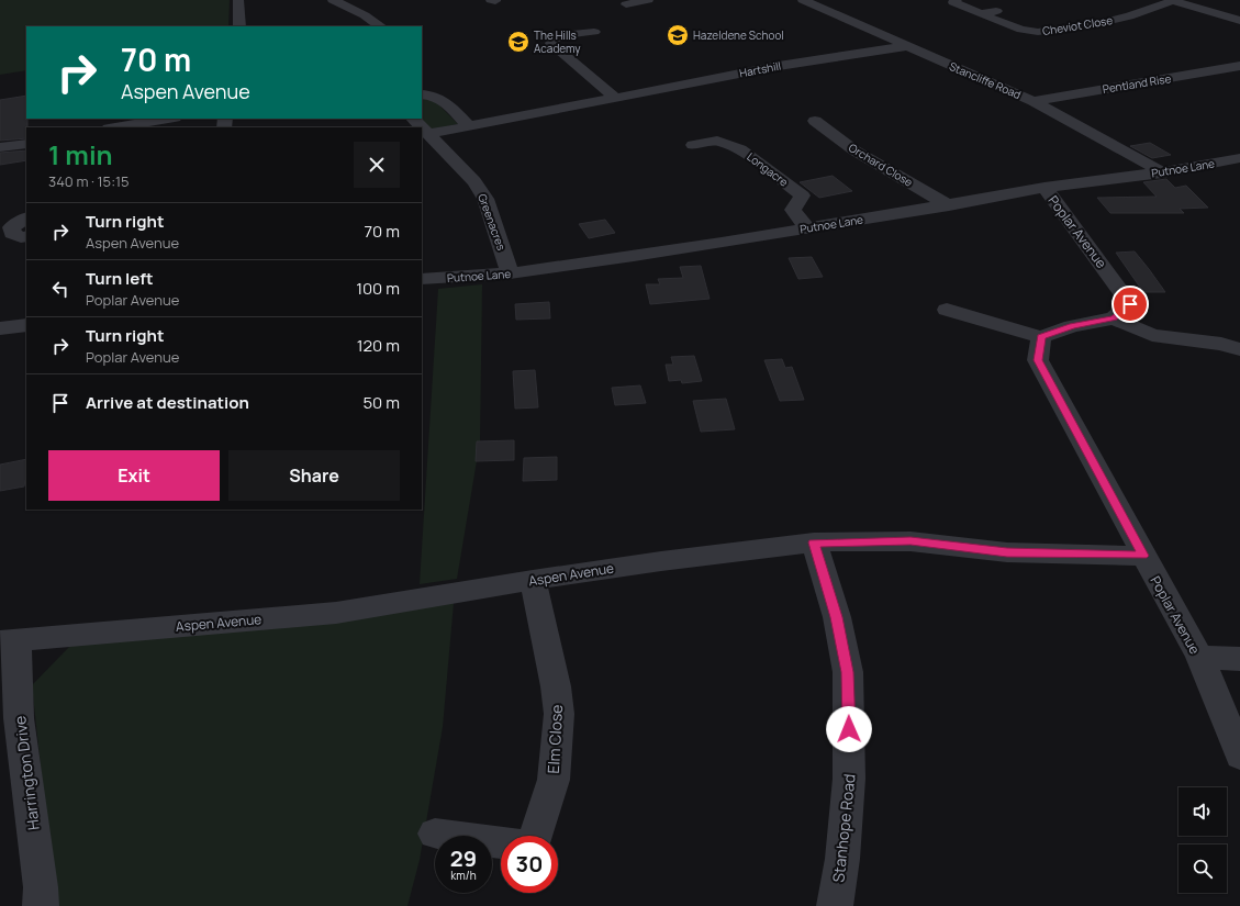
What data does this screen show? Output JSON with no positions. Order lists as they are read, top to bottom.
{
  "streets": {
    "street": [
      "Cheviot Close",
      "Hartshill",
      "Stancliffe Road",
      "Pentland Rise",
      "Orchard Close",
      "Putnoe Lane",
      "Longacre",
      "Greenacres",
      "Poplar Avenue",
      "Aspen Avenue",
      "Elm Close",
      "Harrington Drive",
      "Stanhope Road"
    ]
  },
  "crossings": [
    ["Hartshill", "Stancliffe Road"],
    ["Hartshill", "Greenacres"],
    ["Stancliffe Road", "Pentland Rise"],
    ["Stancliffe Road", "Putnoe Lane"],
    ["Orchard Close", "Putnoe Lane"],
    ["Putnoe Lane", "Longacre"],
    ["Putnoe Lane", "Greenacres"],
    ["Putnoe Lane", "Poplar Avenue"],
    ["Poplar Avenue", "Aspen Avenue"],
    ["Aspen Avenue", "Elm Close"],
    ["Aspen Avenue", "Harrington Drive"],
    ["Aspen Avenue", "Stanhope Road"]
  ],
  "places": {
    "school or university": ["Hazeldene School", "The Hills Academy"]
  },
  "page": {
    "turn": ["70 m", "Aspen Avenue"],
    "heading": ["1 min", "340 m · 15:15"],
    "list": [
      {
        "name": "Turn right",
        "note": "Aspen Avenue",
        "value": "70 m"
      },
      {
        "name": "Turn left",
        "note": "Poplar Avenue",
        "value": "100 m"
      },
      {
        "name": "Turn right",
        "note": "Poplar Avenue",
        "value": "120 m"
      },
      {
        "name": "Arrive at destination",
        "value": "50 m"
      }
    ],
    "buttons": ["Exit", "Share"],
    "speed": "29 km/h",
    "limit": "30"
  }
}
